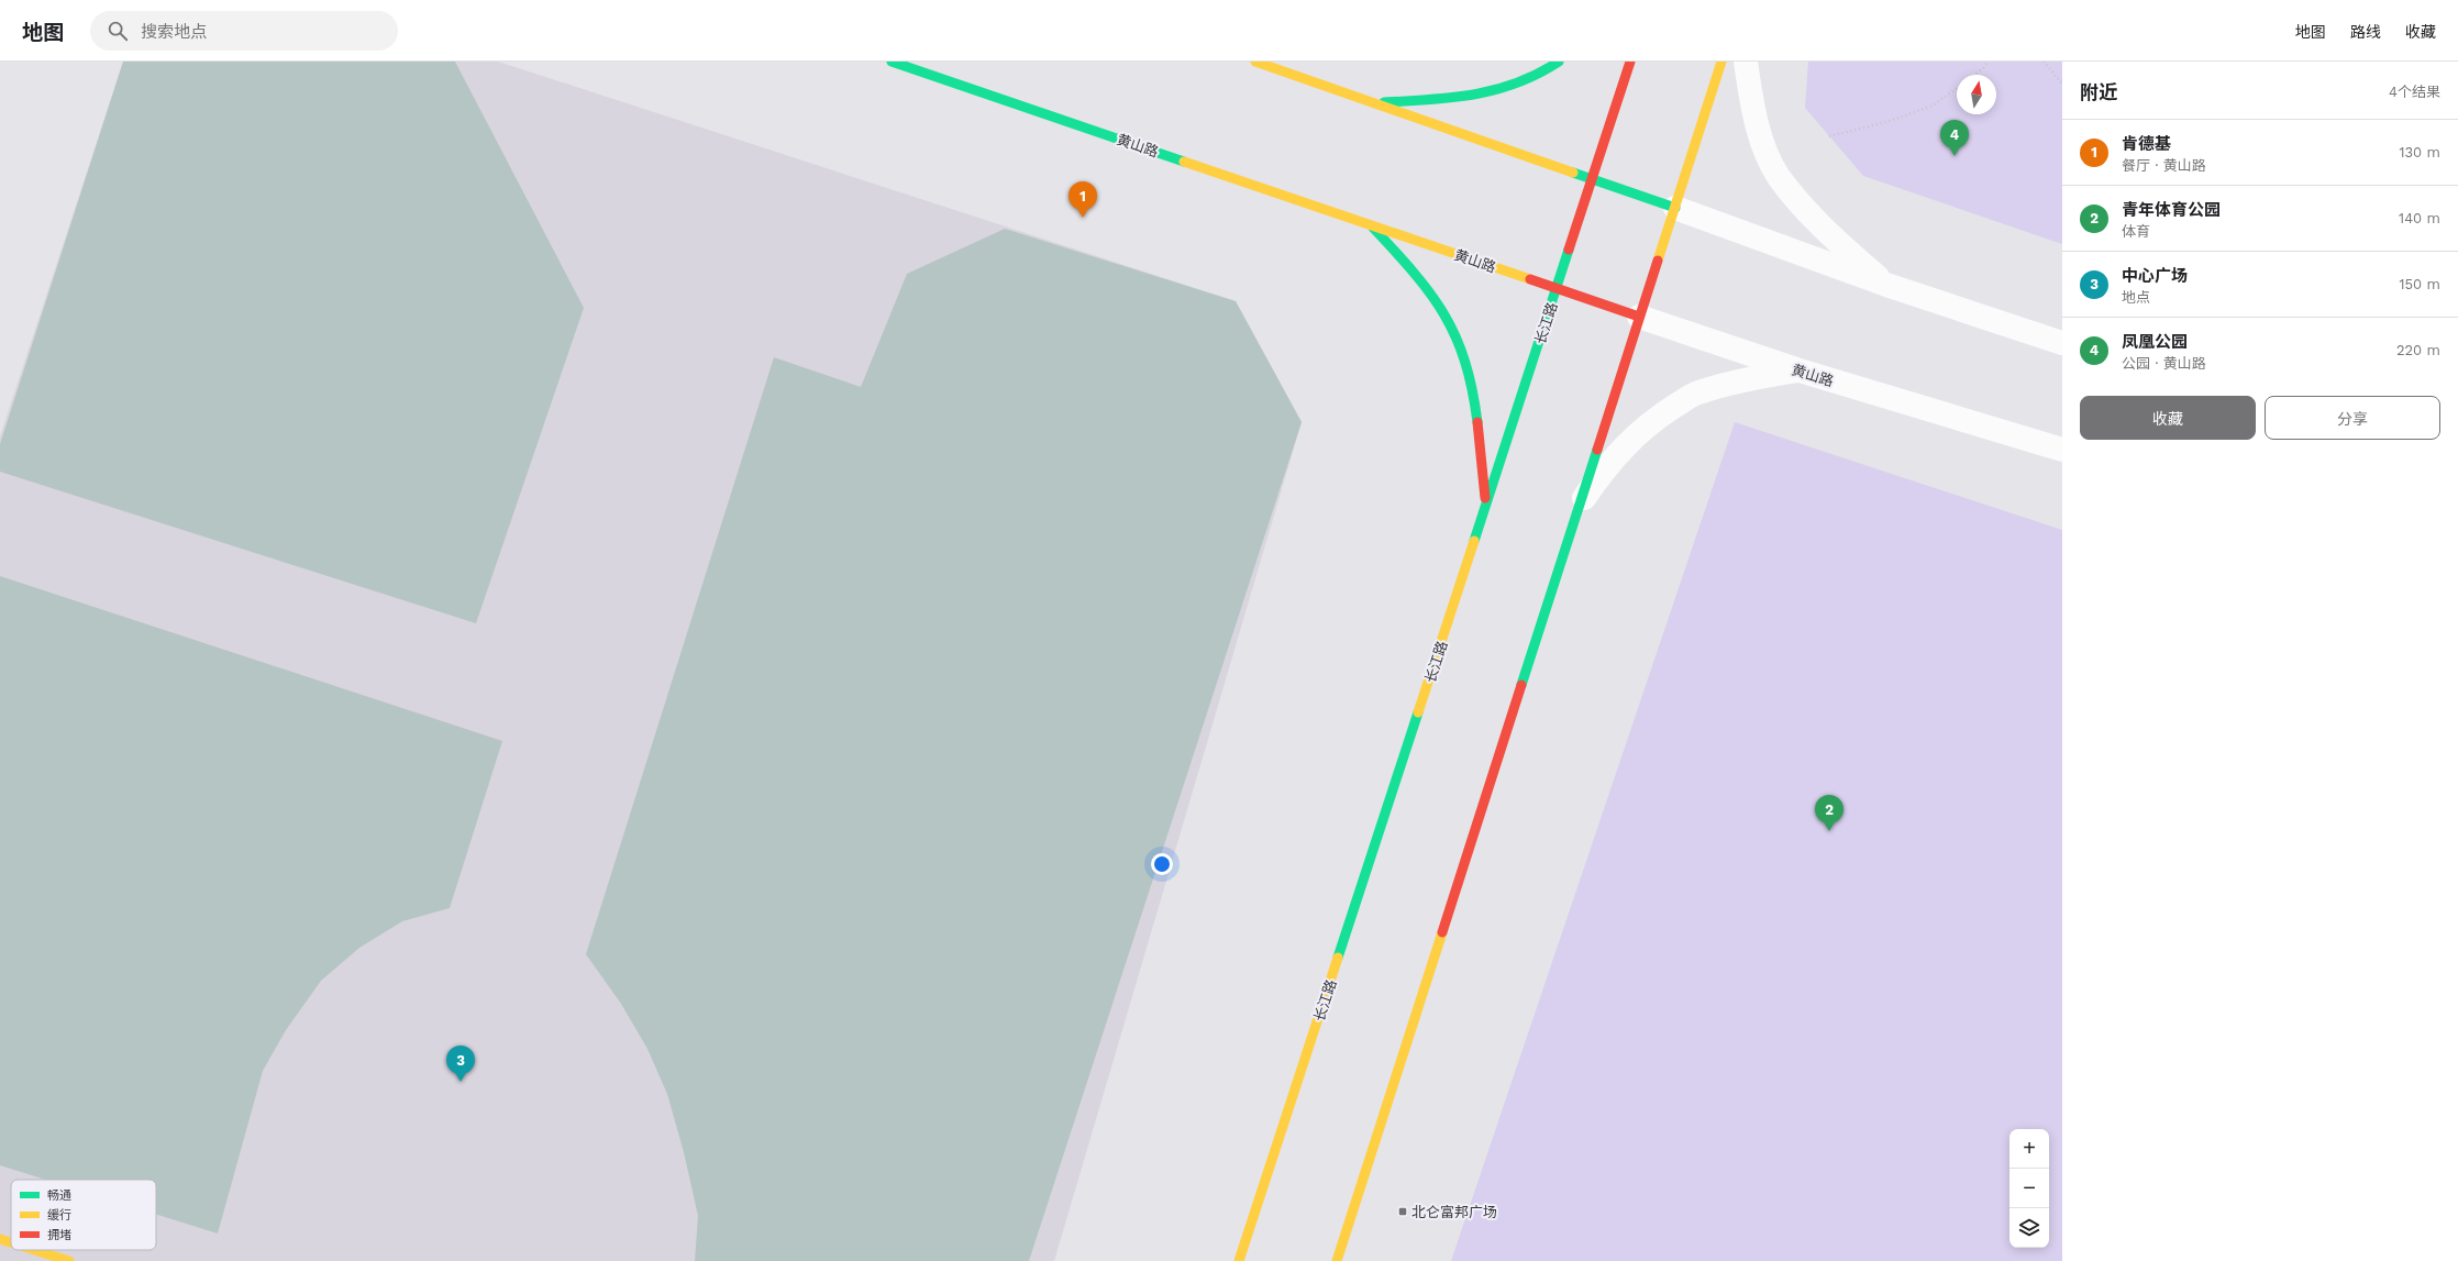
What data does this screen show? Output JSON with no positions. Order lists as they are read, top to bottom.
{
  "streets": {
    "main road": ["黄山路", "长江路"]
  },
  "crossings": [
    ["黄山路", "长江路"]
  ],
  "places": {
    "transit": ["北仑富邦广场"]
  },
  "legend": ["畅通", "缓行", "拥堵"],
  "north": "top",
  "page": {
    "header": "地图",
    "search": "搜索地点",
    "nav": ["地图", "路线", "收藏"],
    "heading": ["附近", "4个结果"],
    "list": [
      {
        "mark": "1",
        "name": "肯德基",
        "note": "餐厅 · 黄山路",
        "value": "130 m"
      },
      {
        "mark": "2",
        "name": "青年体育公园",
        "note": "体育",
        "value": "140 m"
      },
      {
        "mark": "3",
        "name": "中心广场",
        "note": "地点",
        "value": "150 m"
      },
      {
        "mark": "4",
        "name": "凤凰公园",
        "note": "公园 · 黄山路",
        "value": "220 m"
      }
    ],
    "pins": [
      "4",
      "1",
      "2",
      "3"
    ],
    "buttons": ["收藏", "分享"],
    "map_buttons": ["+", "−"]
  }
}
